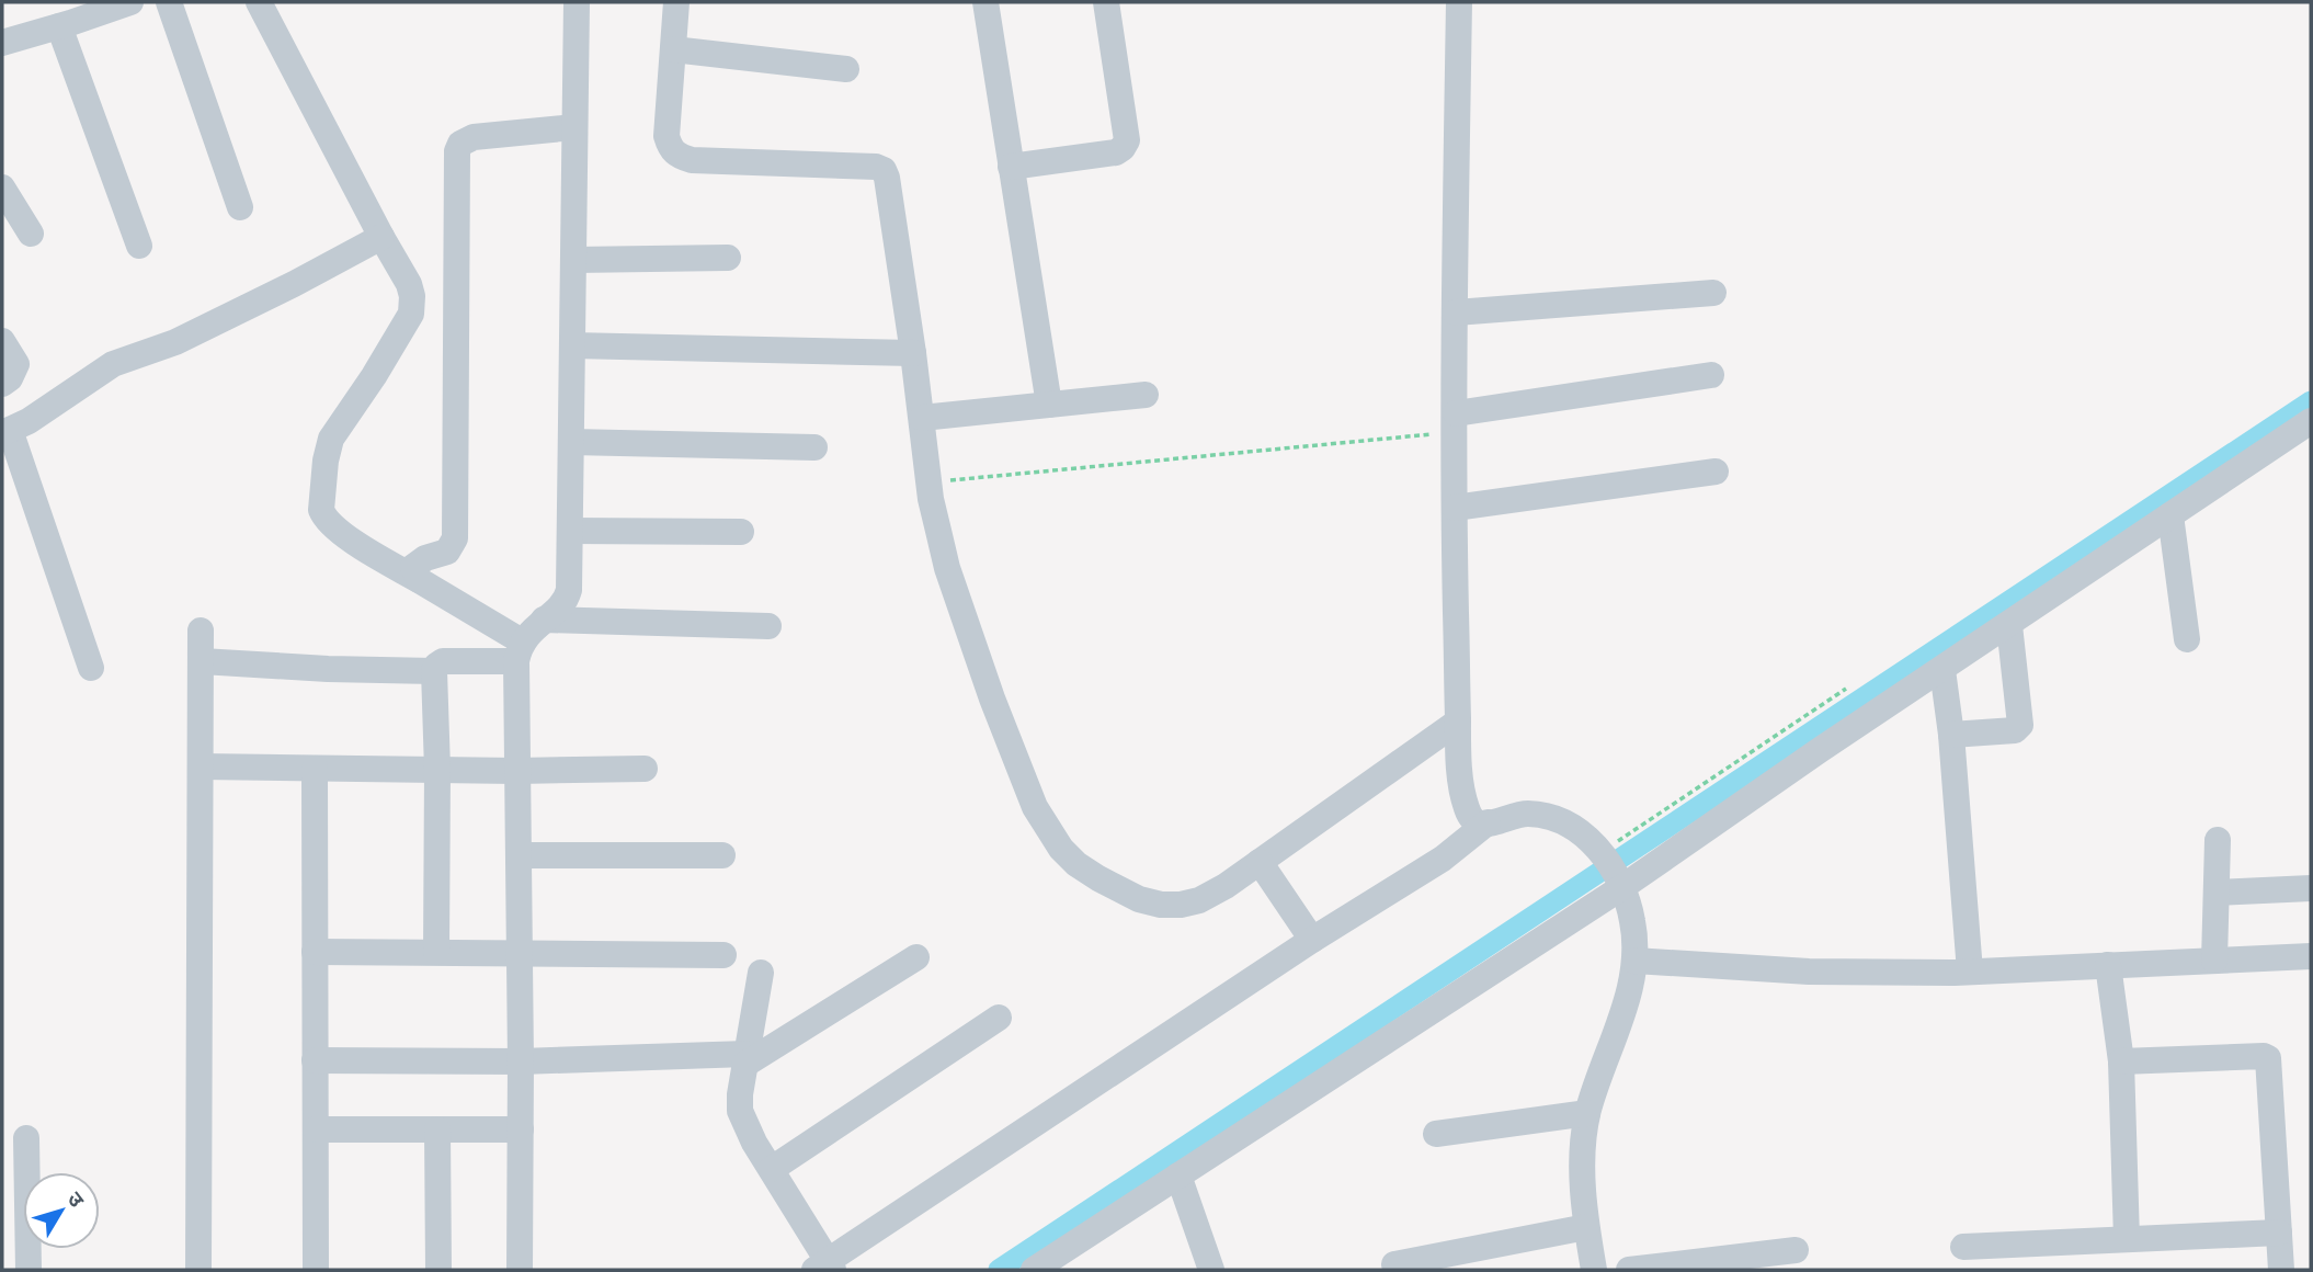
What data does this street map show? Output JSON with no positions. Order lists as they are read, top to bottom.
{
  "north": "top right"
}
